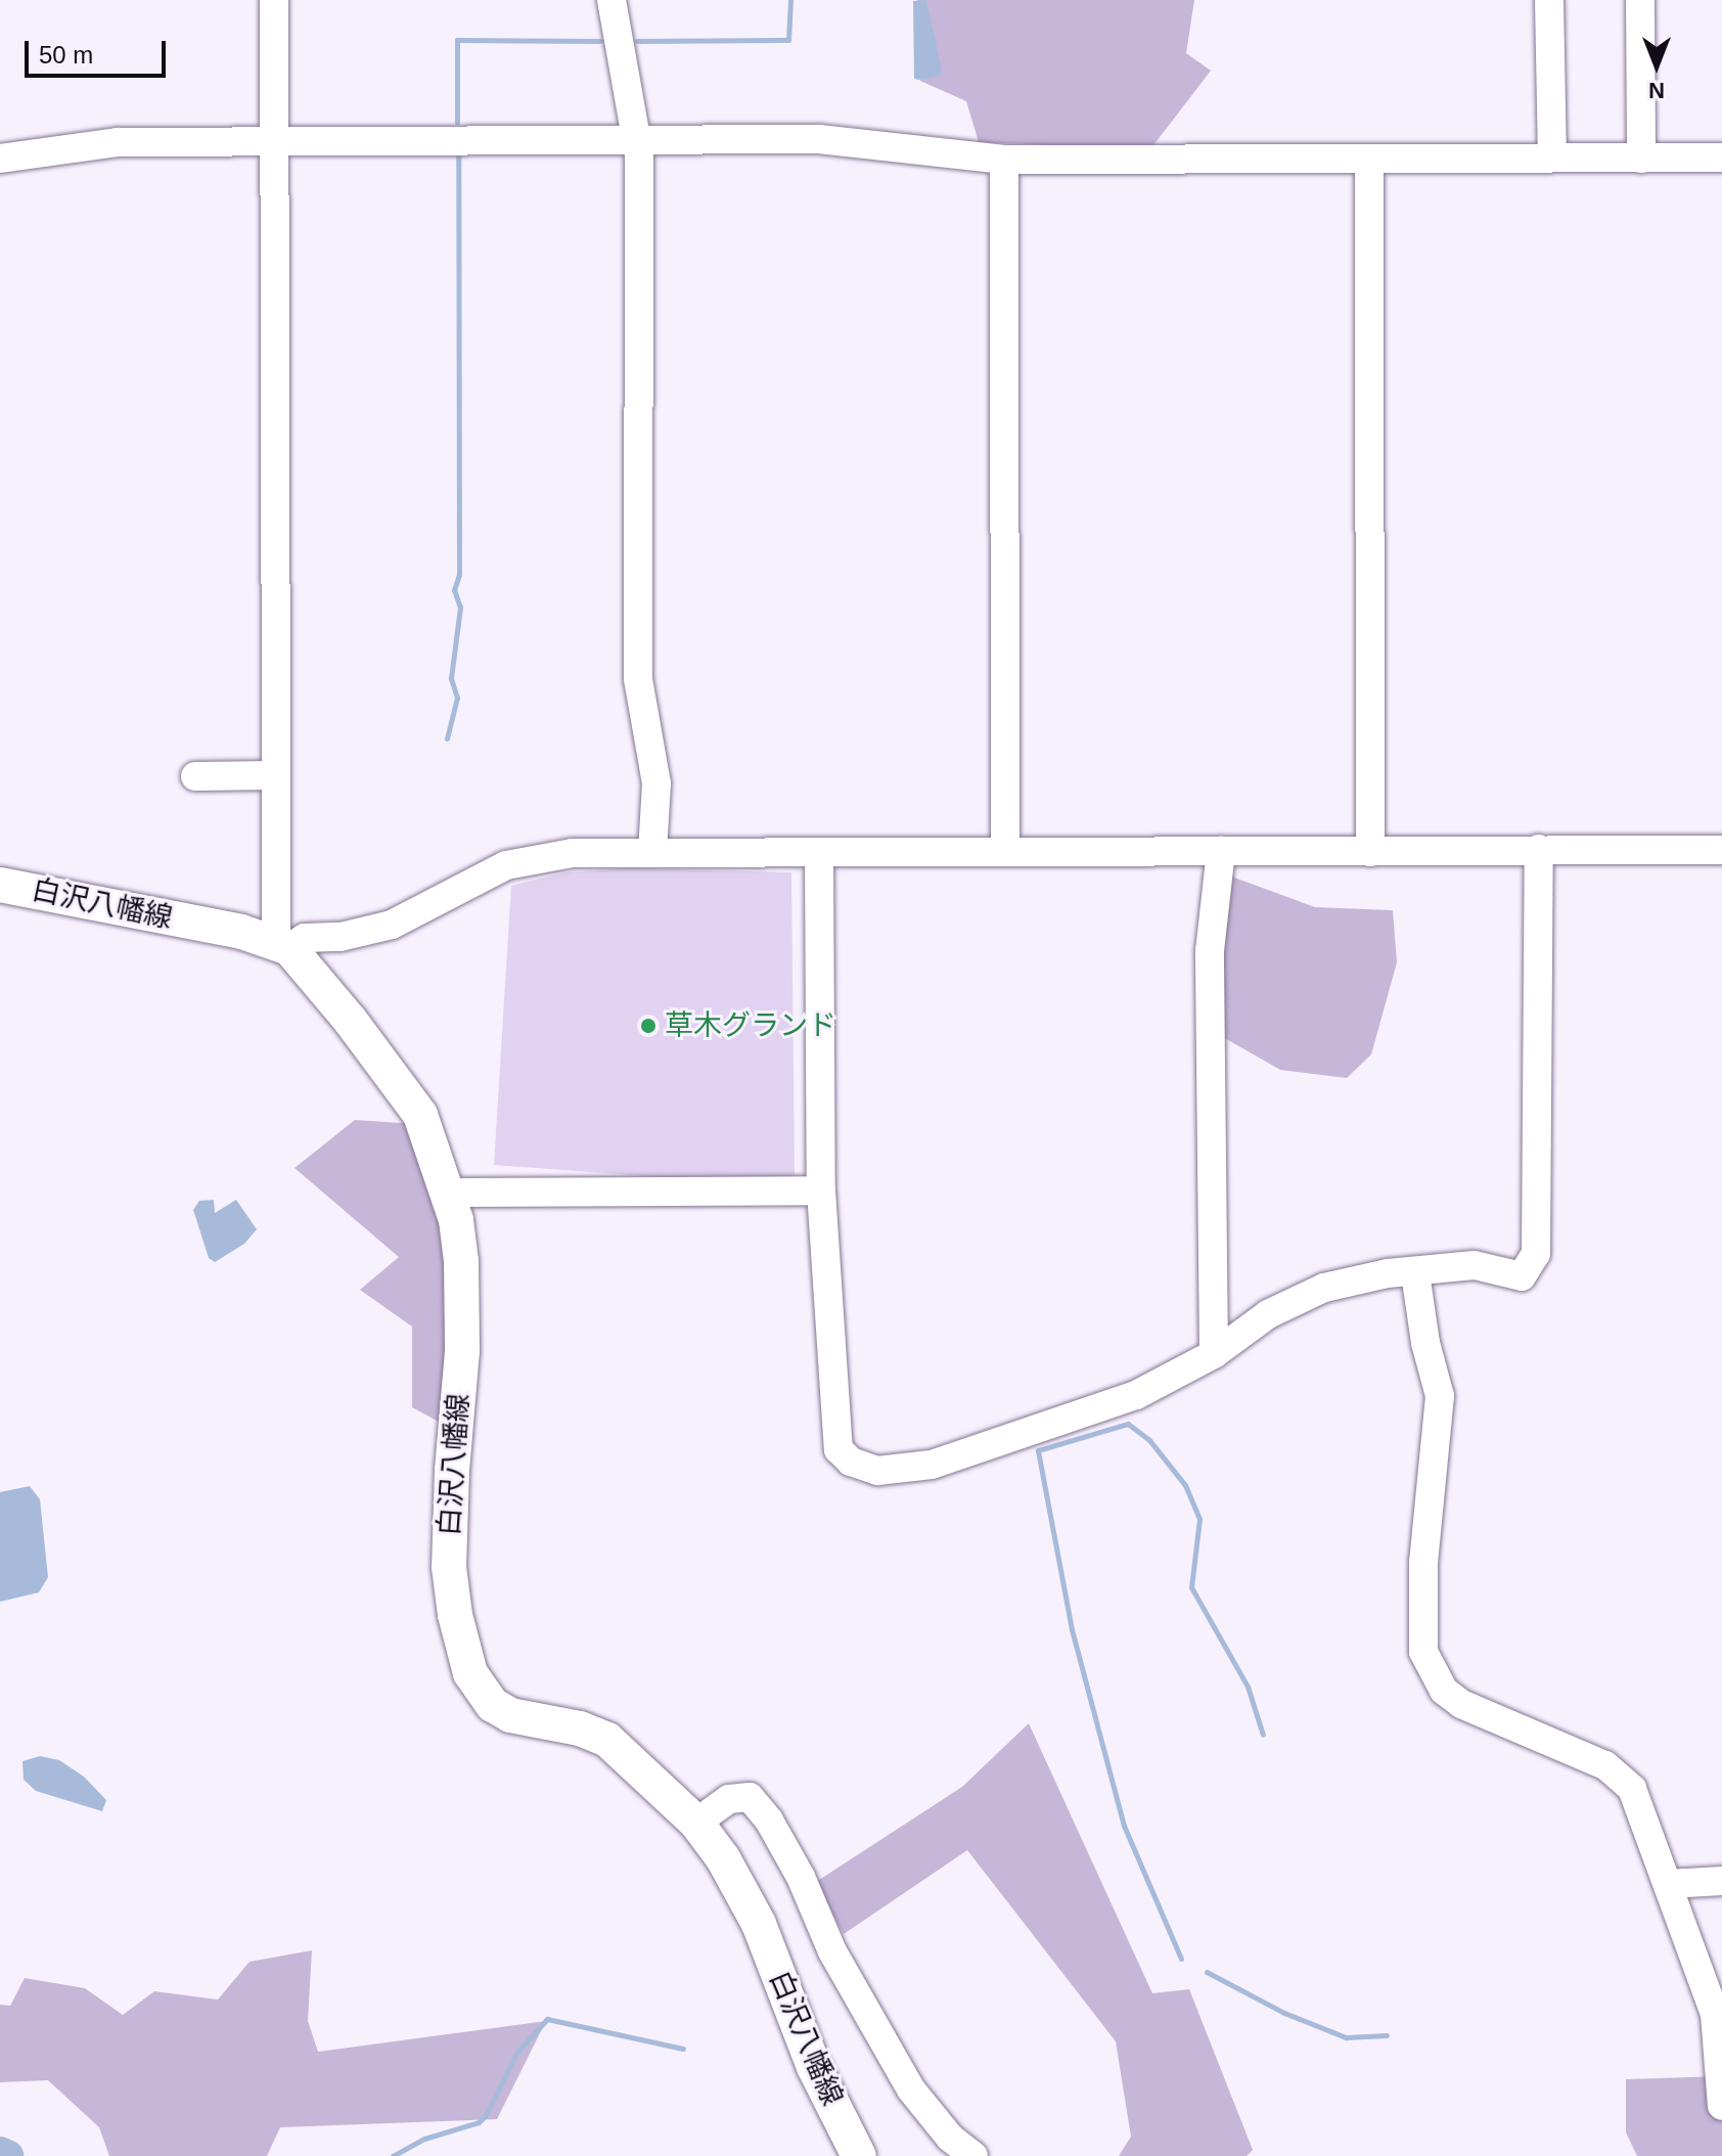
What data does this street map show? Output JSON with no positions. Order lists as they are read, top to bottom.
{
  "streets": {
    "main road": ["白沢八幡線"]
  },
  "places": ["草木グランド"],
  "scale_bar": "50 m",
  "north": "bottom"
}
